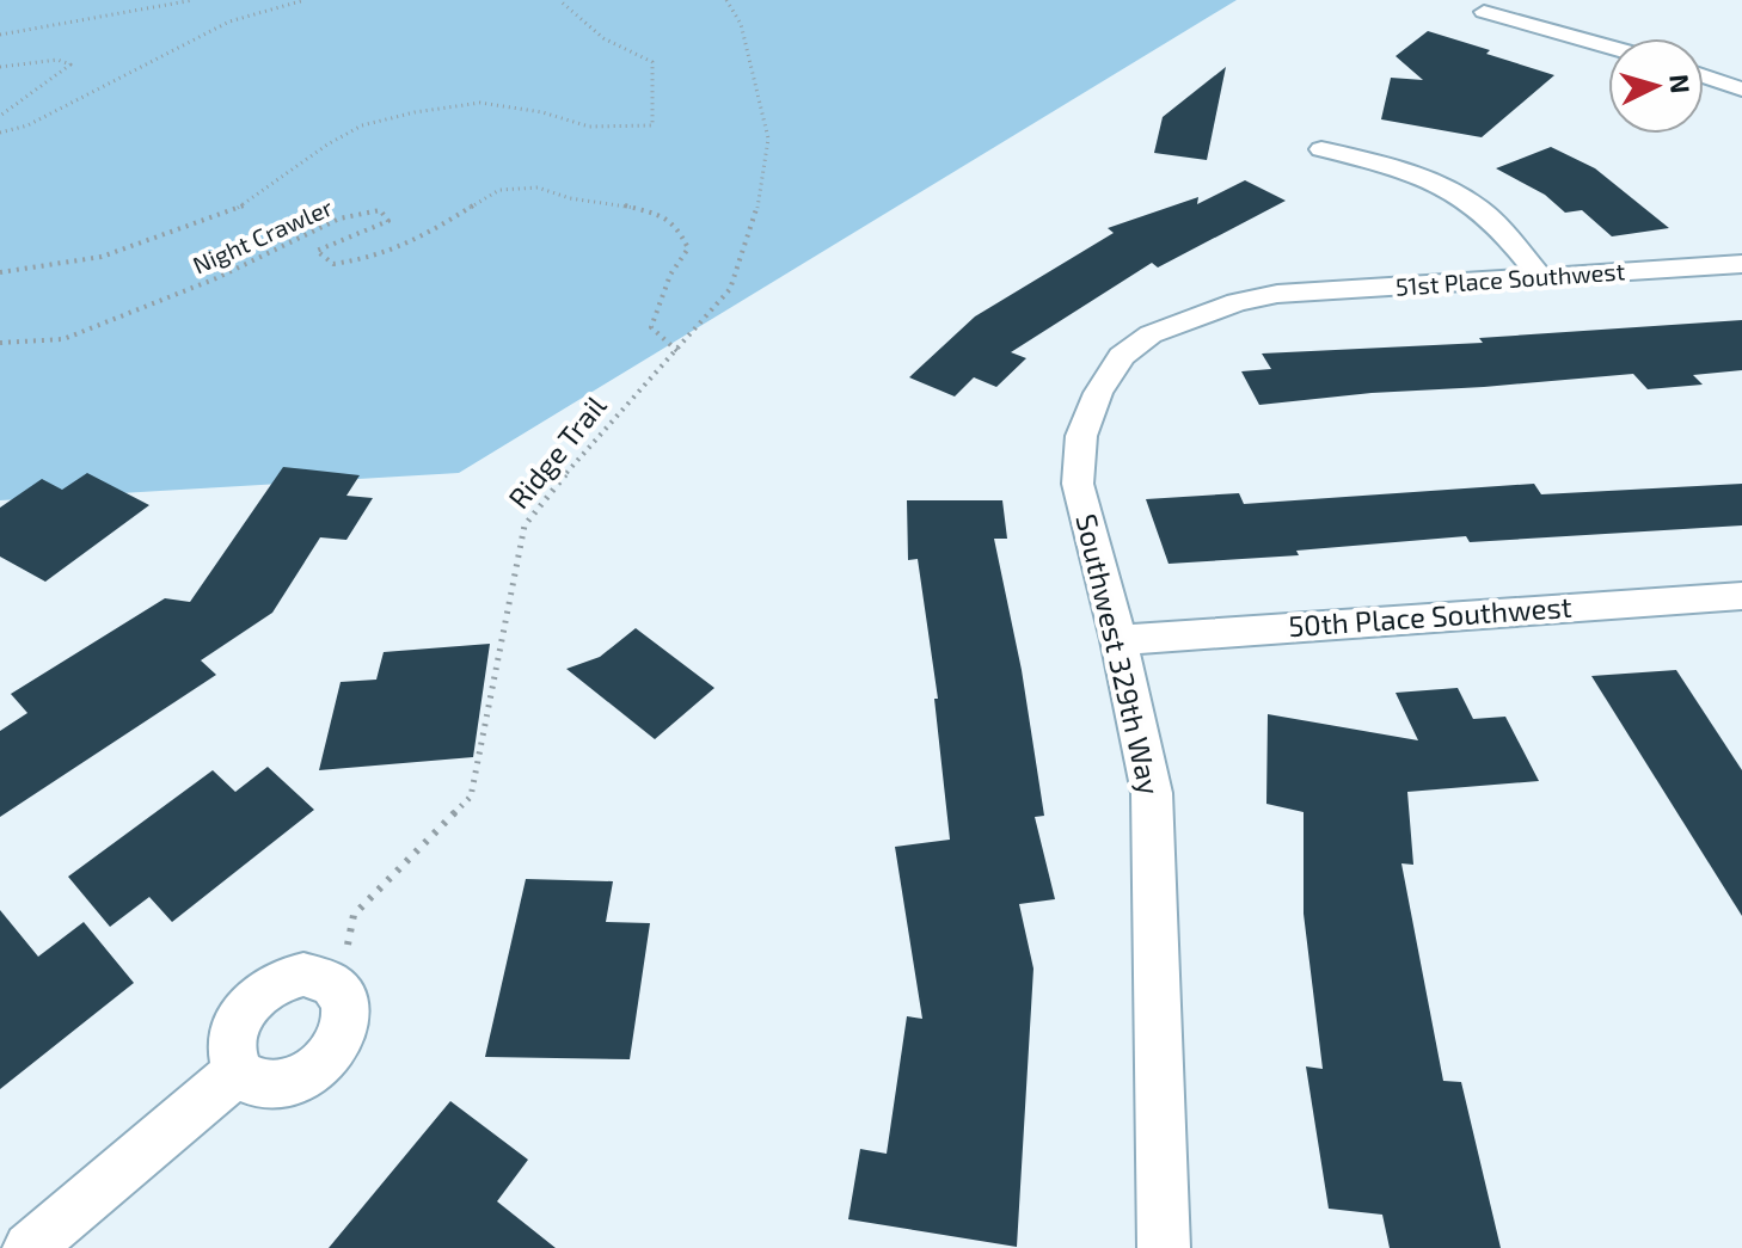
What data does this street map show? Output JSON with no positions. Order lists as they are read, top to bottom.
{
  "streets": {
    "street": ["51st Place Southwest", "50th Place Southwest", "Southwest 329th Way"],
    "path": ["Night Crawler", "Ridge Trail"]
  },
  "crossings": [
    ["Night Crawler", "Ridge Trail"],
    ["51st Place Southwest", "Southwest 329th Way"],
    ["50th Place Southwest", "Southwest 329th Way"]
  ],
  "north": "right"
}
